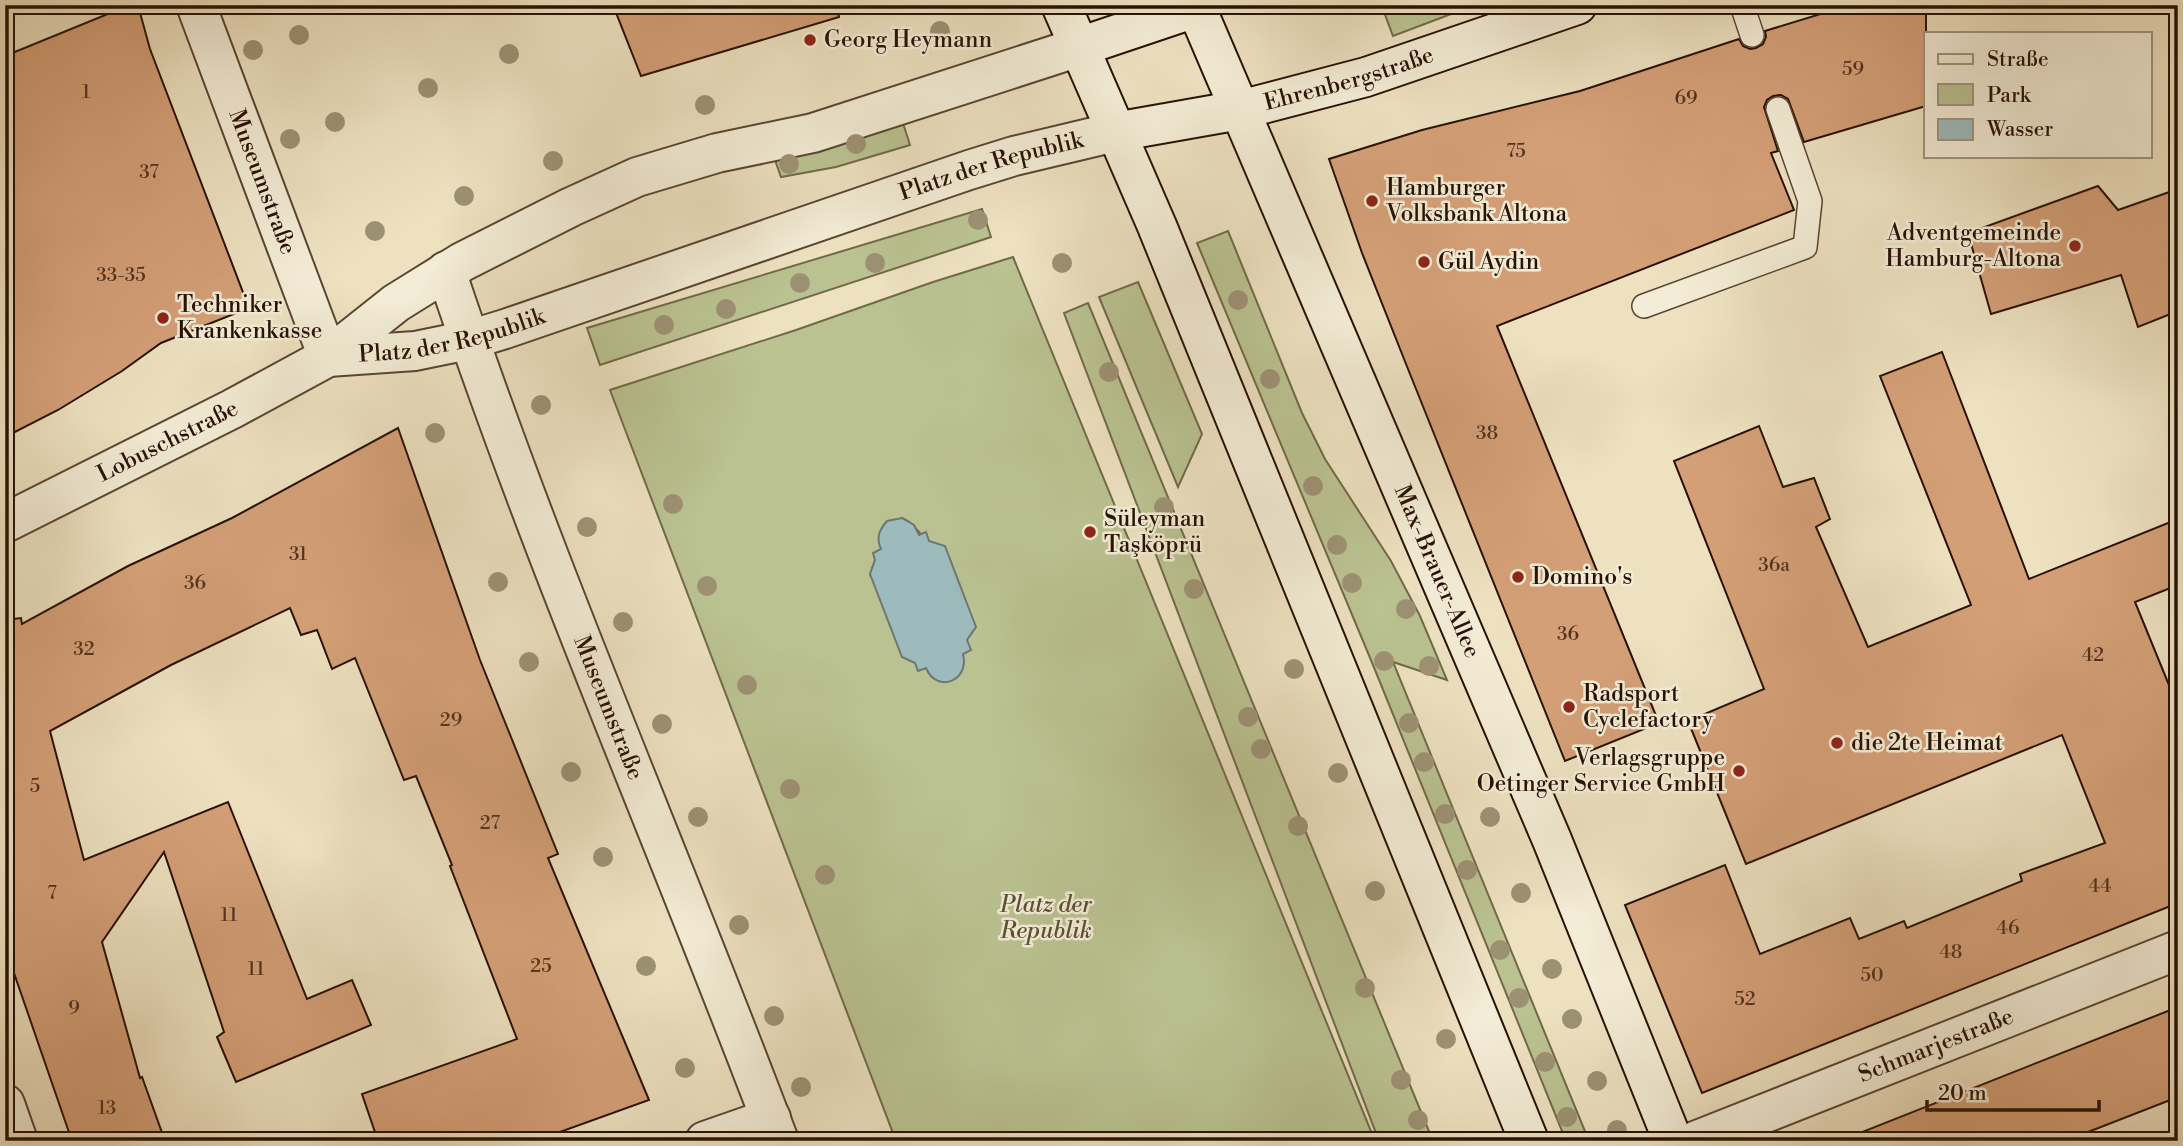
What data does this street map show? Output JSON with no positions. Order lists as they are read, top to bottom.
{
  "streets": {
    "street": [
      "Ehrenbergstraße",
      "Platz der Republik",
      "Museumstraße",
      "Lobuschstraße",
      "Max-Brauer-Allee",
      "Schmarjestraße"
    ]
  },
  "crossings": [
    ["Ehrenbergstraße", "Platz der Republik"],
    ["Ehrenbergstraße", "Max-Brauer-Allee"],
    ["Platz der Republik", "Museumstraße"],
    ["Platz der Republik", "Lobuschstraße"],
    ["Museumstraße", "Lobuschstraße"]
  ],
  "parks": ["Platz der Republik"],
  "places": [
    "Georg Heymann",
    "Hamburger Volksbank Altona",
    "Adventgemeinde Hamburg-Altona",
    "Gül Aydin",
    "Techniker Krankenkasse",
    "Süleyman Taşköprü",
    "Domino's",
    "Radsport Cyclefactory",
    "die 2te Heimat",
    "Verlagsgruppe Oetinger Service GmbH"
  ],
  "house_numbers": [
    "59",
    "1",
    "69",
    "75",
    "37",
    "33-35",
    "38",
    "31",
    "36a",
    "36",
    "36",
    "32",
    "42",
    "29",
    "5",
    "27",
    "44",
    "7",
    "11",
    "46",
    "48",
    "25",
    "11",
    "50",
    "52",
    "9",
    "13"
  ],
  "legend": ["Straße", "Park", "Wasser"],
  "scale_bar": "20 m"
}
